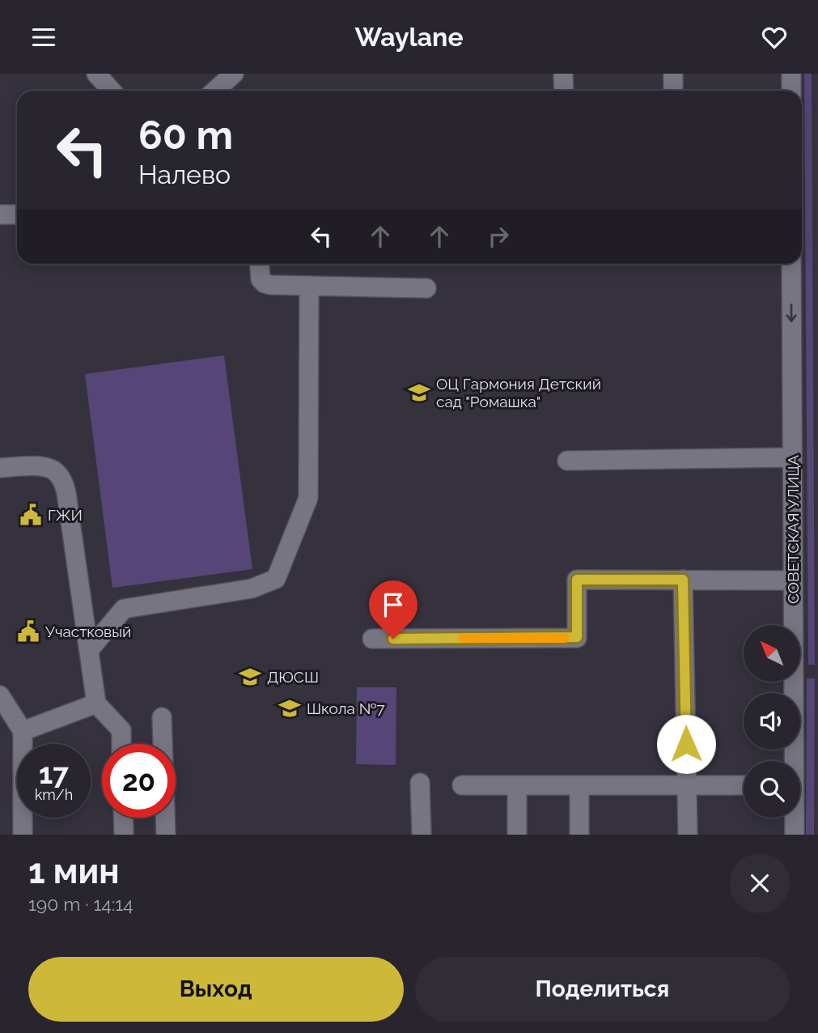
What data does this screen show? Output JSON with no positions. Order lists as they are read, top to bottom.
{
  "streets": {
    "street": ["СОВЕТСКАЯ УЛИЦА"]
  },
  "one_way": ["СОВЕТСКАЯ УЛИЦА"],
  "places": {
    "school or university": ["ОЦ Гармония Детский сад \"Ромашка\"", "ДЮСШ", "Школа №7"],
    "public building": ["ГЖИ", "Участковый"]
  },
  "north": "top left",
  "page": {
    "header": "Waylane",
    "turn": ["60 m", "Налево"],
    "speed": "17 km/h",
    "limit": "20",
    "heading": ["1 мин", "190 m · 14:14"],
    "buttons": ["Выход", "Поделиться"]
  }
}
